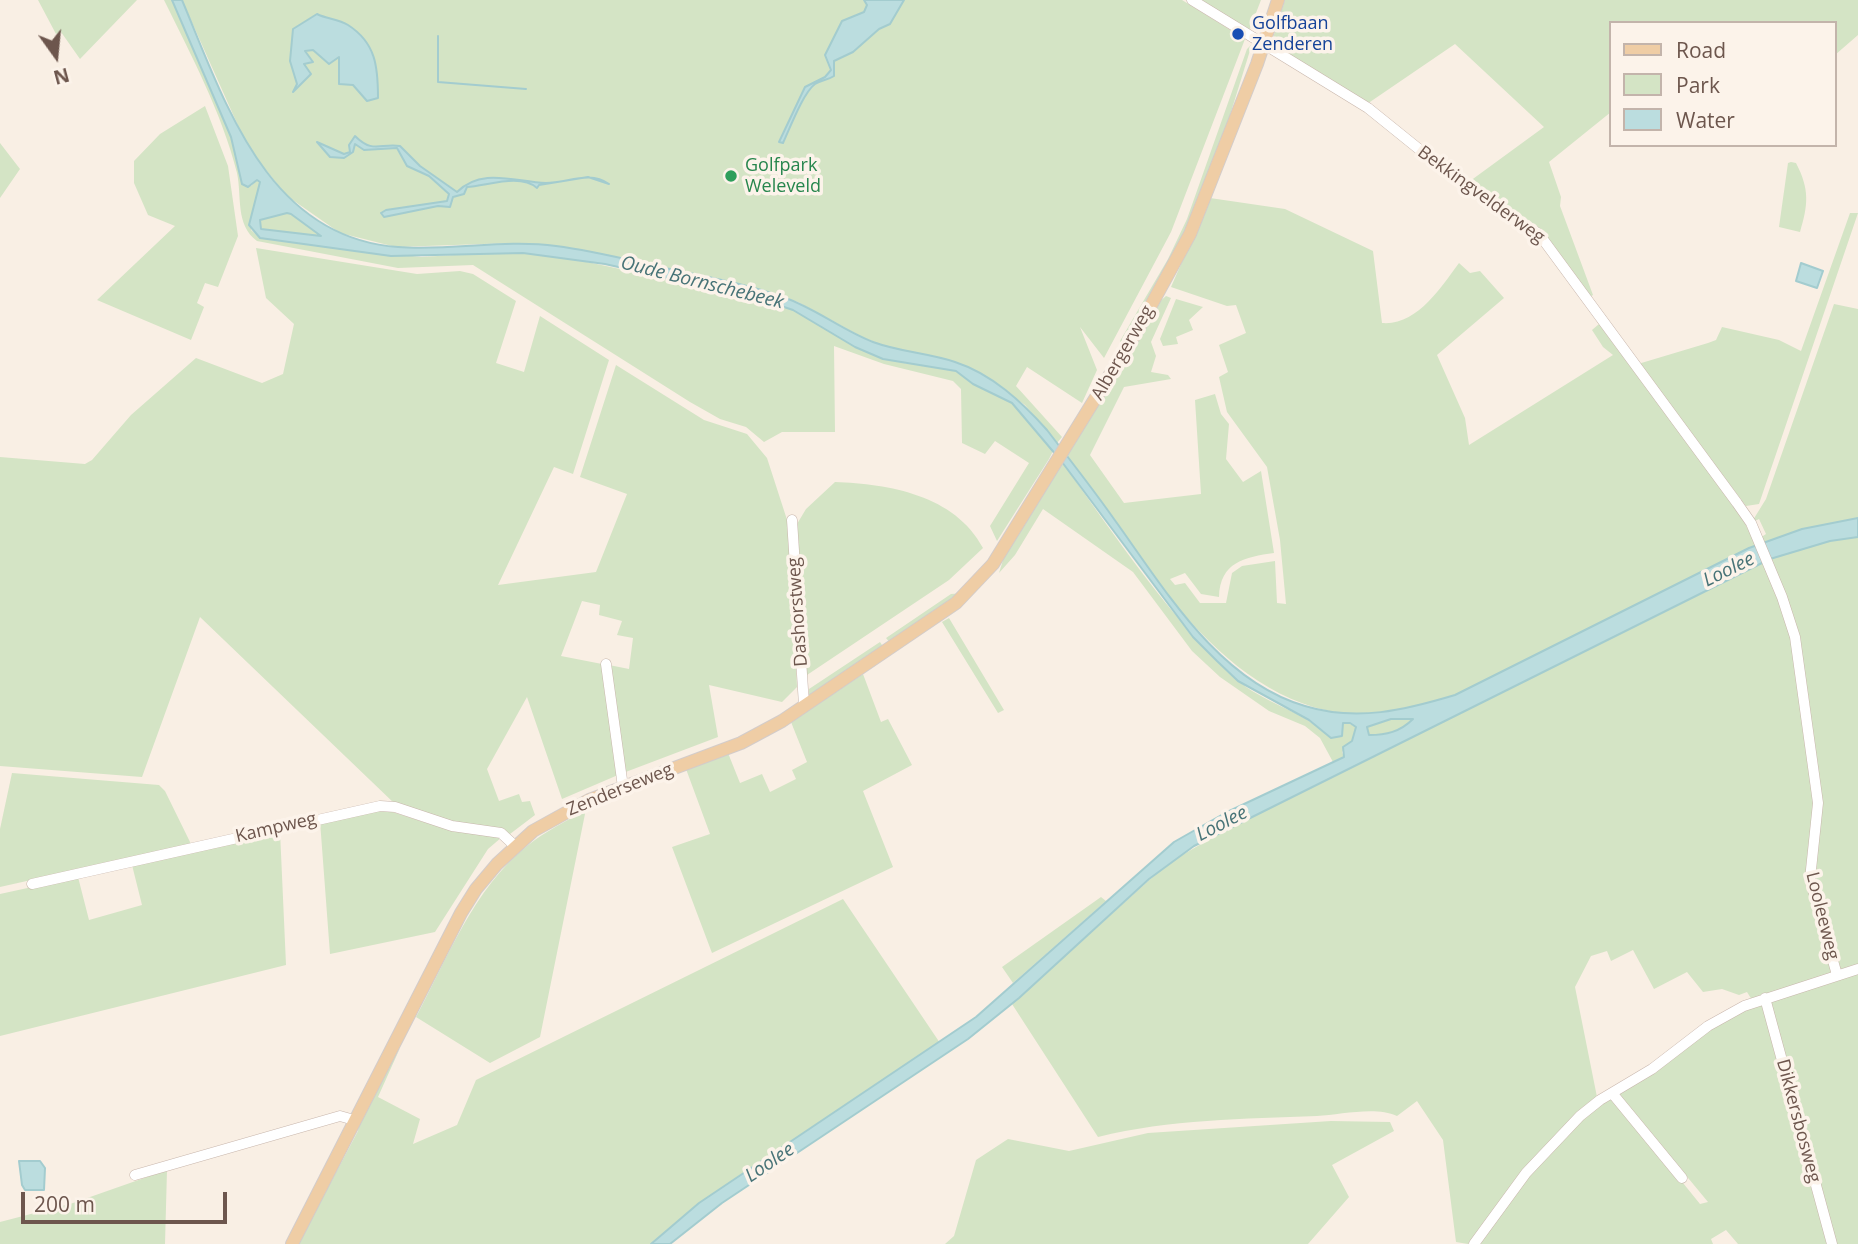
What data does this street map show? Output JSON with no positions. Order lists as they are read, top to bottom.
{
  "streets": {
    "main road": ["Albergerweg", "Zenderseweg"],
    "street": [
      "Bekkingvelderweg",
      "Dashorstweg",
      "Kampweg",
      "Looleeweg",
      "Dikkersbosweg"
    ]
  },
  "crossings": [
    ["Bekkingvelderweg", "Albergerweg"],
    ["Bekkingvelderweg", "Looleeweg"],
    ["Albergerweg", "Zenderseweg"],
    ["Dashorstweg", "Zenderseweg"],
    ["Zenderseweg", "Kampweg"],
    ["Looleeweg", "Dikkersbosweg"]
  ],
  "water": ["Oude Bornschebeek", "Loolee"],
  "places": ["Golfbaan Zenderen", "Golfpark Weleveld"],
  "legend": ["Road", "Park", "Water"],
  "scale_bar": "200 m",
  "north": "bottom"
}
